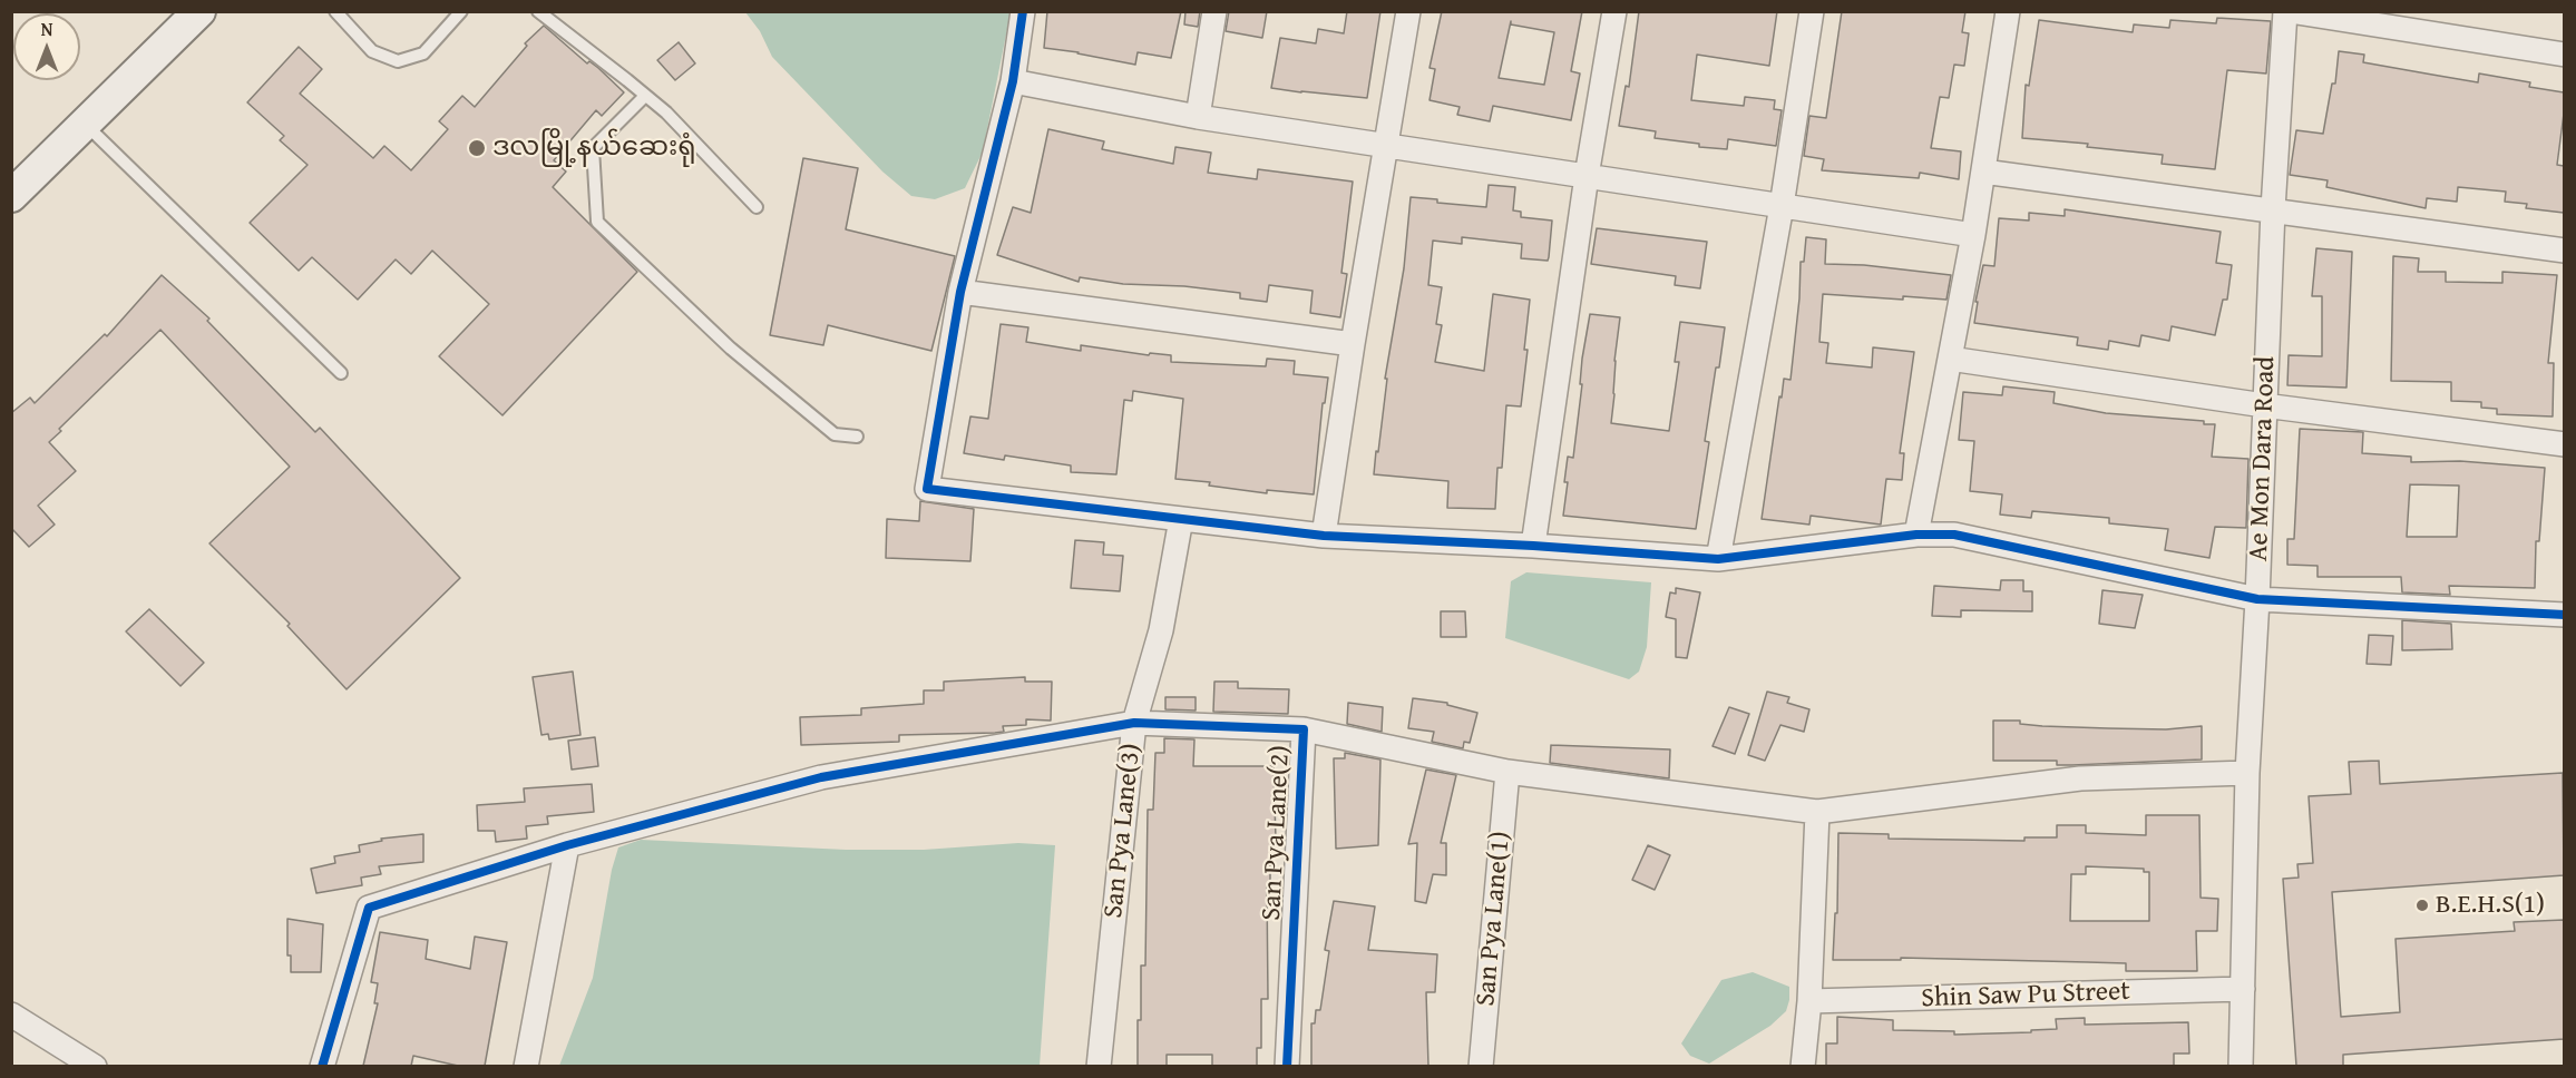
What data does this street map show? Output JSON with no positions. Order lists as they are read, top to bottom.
{
  "streets": {
    "street": [
      "Ae Mon Dara Road",
      "San Pya Lane(3)",
      "San Pya Lane(2)",
      "San Pya Lane(1)",
      "Shin Saw Pu Street"
    ]
  },
  "crossings": [
    ["Ae Mon Dara Road", "Shin Saw Pu Street"],
    ["San Pya Lane(3)", "San Pya Lane(2)"]
  ],
  "places": ["ဒလမြို့နယ်ဆေးရုံ", "B.E.H.S(1)"],
  "north": "top"
}
